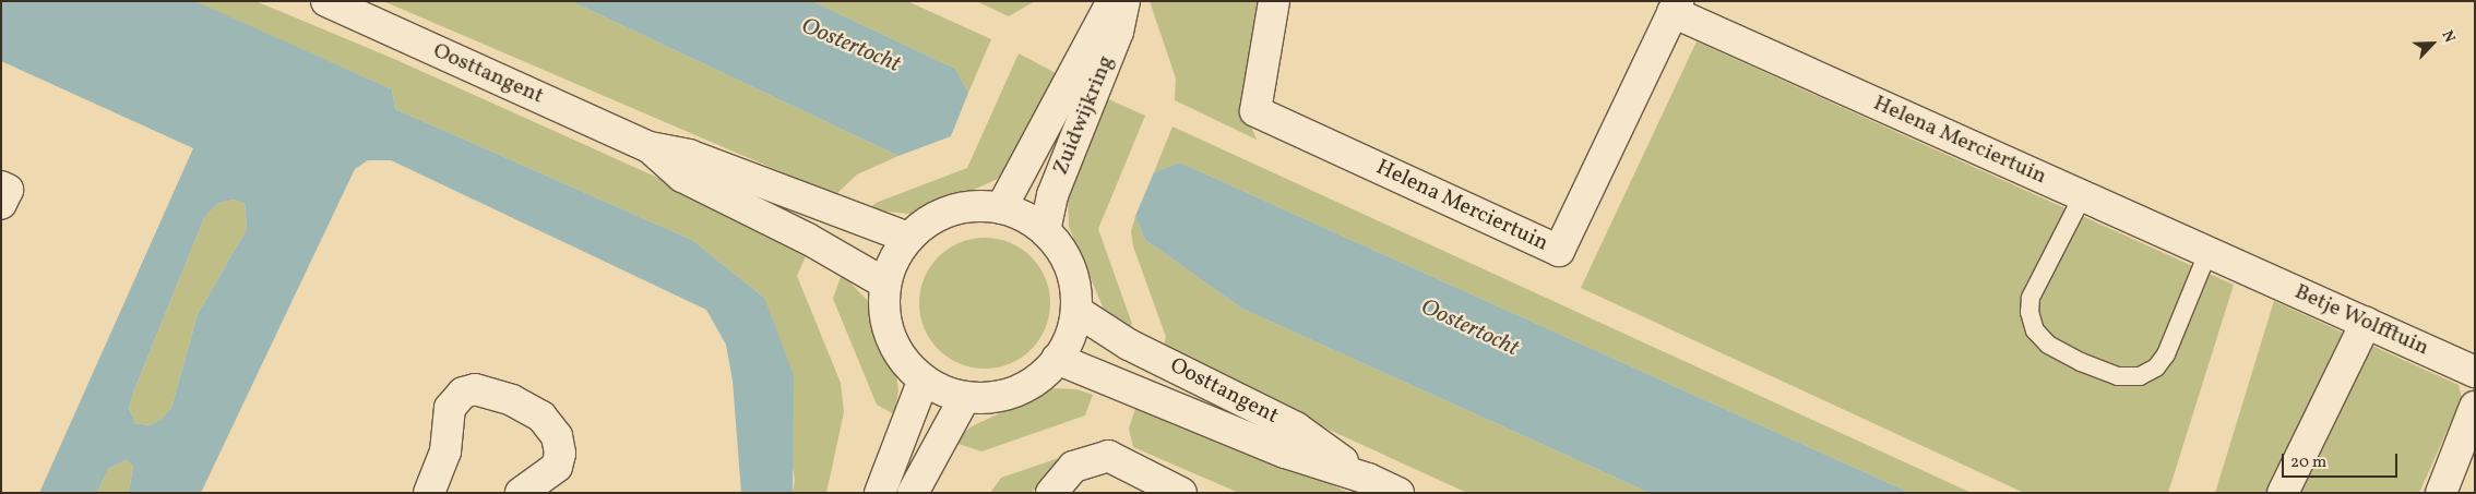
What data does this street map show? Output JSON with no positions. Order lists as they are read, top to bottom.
{
  "streets": {
    "street": [
      "Oosttangent",
      "Zuidwijkring",
      "Helena Merciertuin",
      "Betje Wolfftuin"
    ]
  },
  "crossings": [
    ["Oosttangent", "Zuidwijkring"],
    ["Helena Merciertuin", "Betje Wolfftuin"]
  ],
  "water": ["Oostertocht"],
  "scale_bar": "20 m",
  "north": "top right"
}
